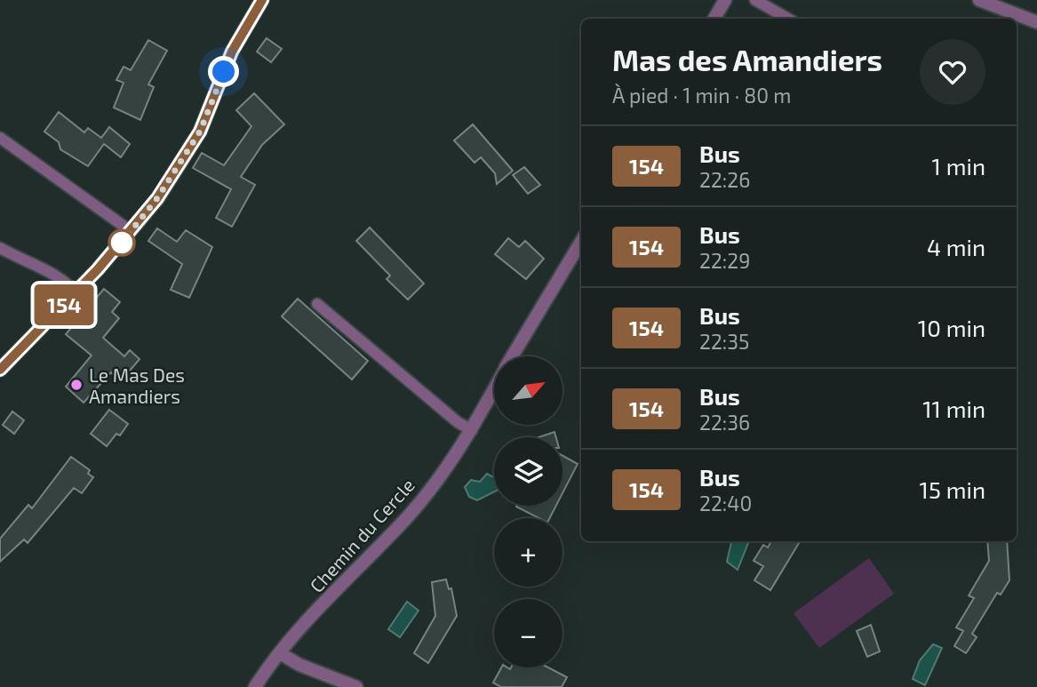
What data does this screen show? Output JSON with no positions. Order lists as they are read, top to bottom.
{
  "streets": {
    "street": ["Chemin du Cercle"]
  },
  "places": ["Le Mas Des Amandiers"],
  "lines": ["bus line 154"],
  "north": "top right",
  "page": {
    "on_map": "154",
    "heading": ["Mas des Amandiers", "À pied · 1 min · 80 m"],
    "list": [
      {
        "mark": "154",
        "name": "Bus",
        "note": "22:26",
        "value": "1 min"
      },
      {
        "mark": "154",
        "name": "Bus",
        "note": "22:29",
        "value": "4 min"
      },
      {
        "mark": "154",
        "name": "Bus",
        "note": "22:35",
        "value": "10 min"
      },
      {
        "mark": "154",
        "name": "Bus",
        "note": "22:36",
        "value": "11 min"
      },
      {
        "mark": "154",
        "name": "Bus",
        "note": "22:40",
        "value": "15 min"
      }
    ],
    "map_buttons": ["+", "−"]
  }
}
